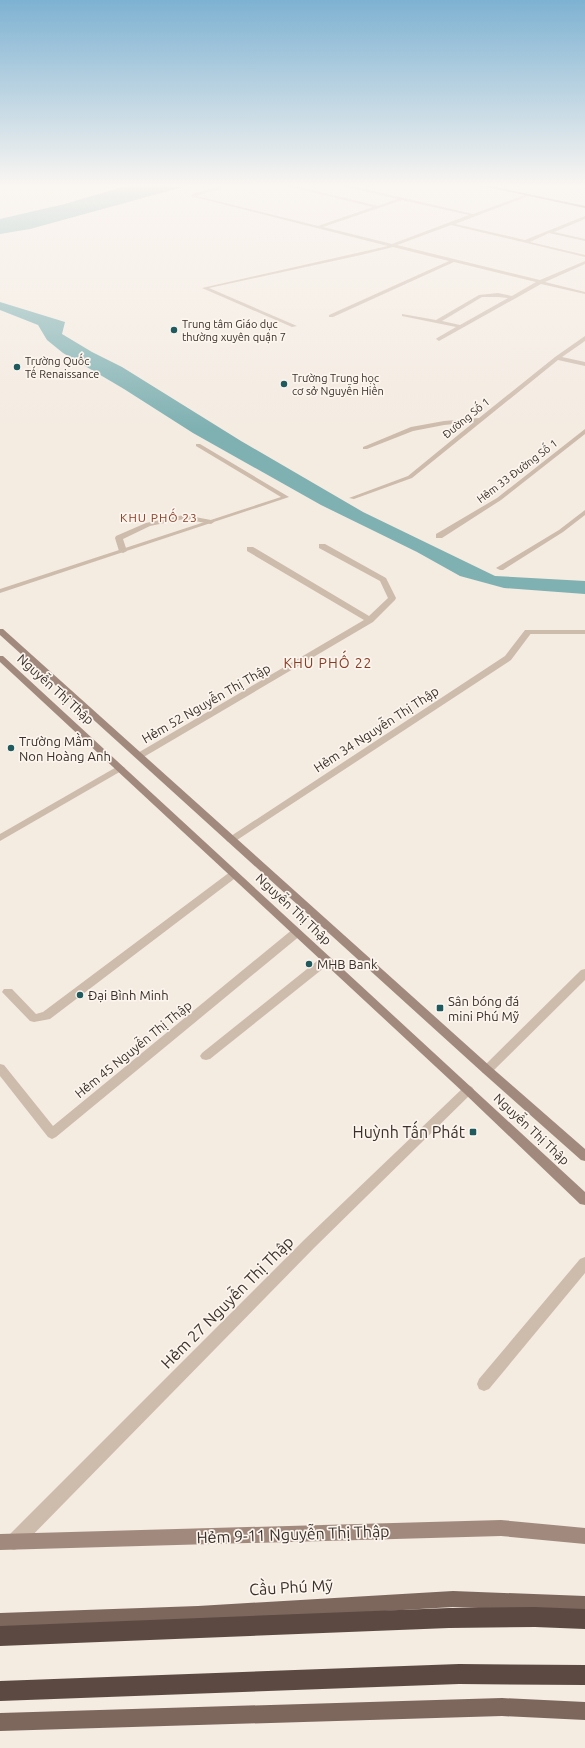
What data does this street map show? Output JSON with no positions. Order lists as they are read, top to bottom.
{
  "streets": {
    "main road": ["Nguyễn Thị Thập", "Hẻm 9-11 Nguyễn Thị Thập", "Cầu Phú Mỹ"],
    "street": [
      "Đường Số 1",
      "Hẻm 33 Đường Số 1",
      "Hẻm 52 Nguyễn Thị Thập",
      "Hẻm 34 Nguyễn Thị Thập",
      "Hẻm 45 Nguyễn Thị Thập",
      "Hẻm 27 Nguyễn Thị Thập"
    ]
  },
  "crossings": [
    ["Nguyễn Thị Thập", "Hẻm 52 Nguyễn Thị Thập"],
    ["Nguyễn Thị Thập", "Hẻm 34 Nguyễn Thị Thập"],
    ["Nguyễn Thị Thập", "Hẻm 45 Nguyễn Thị Thập"],
    ["Nguyễn Thị Thập", "Hẻm 27 Nguyễn Thị Thập"],
    ["Hẻm 27 Nguyễn Thị Thập", "Hẻm 9-11 Nguyễn Thị Thập"]
  ],
  "districts": ["KHU PHỐ 23", "KHU PHỐ 22"],
  "places": {
    "other": [
      "Trung tâm Giáo dục thường xuyên quận 7",
      "Trường Quốc Tế Renaissance",
      "Trường Trung học cơ sở Nguyễn Hiền",
      "Trường Mầm Non Hoàng Anh",
      "MHB Bank",
      "Đại Bình Minh"
    ],
    "transit": ["Sân bóng đá mini Phú Mỹ", "Huỳnh Tấn Phát"]
  }
}
